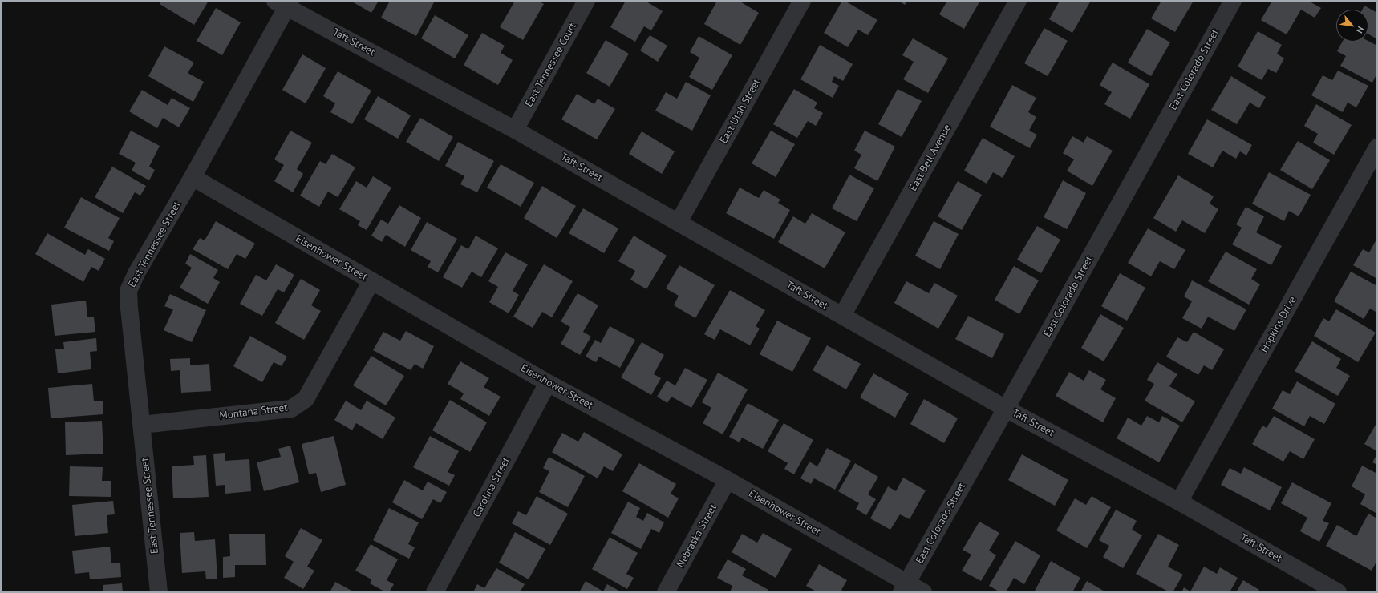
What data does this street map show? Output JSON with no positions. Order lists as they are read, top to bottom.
{
  "streets": {
    "street": [
      "Taft Street",
      "East Tennessee Court",
      "East Colorado Street",
      "East Utah Street",
      "East Bell Avenue",
      "East Tennessee Street",
      "Eisenhower Street",
      "Hopkins Drive",
      "Montana Street",
      "Carolina Street",
      "Nebraska Street"
    ]
  },
  "crossings": [
    ["Taft Street", "East Tennessee Court"],
    ["Taft Street", "East Colorado Street"],
    ["Taft Street", "East Utah Street"],
    ["Taft Street", "East Bell Avenue"],
    ["Taft Street", "East Tennessee Street"],
    ["Taft Street", "Hopkins Drive"],
    ["East Colorado Street", "Eisenhower Street"],
    ["East Tennessee Street", "Eisenhower Street"],
    ["East Tennessee Street", "Montana Street"],
    ["Eisenhower Street", "Montana Street"],
    ["Eisenhower Street", "Carolina Street"],
    ["Eisenhower Street", "Nebraska Street"]
  ],
  "north": "bottom right"
}
